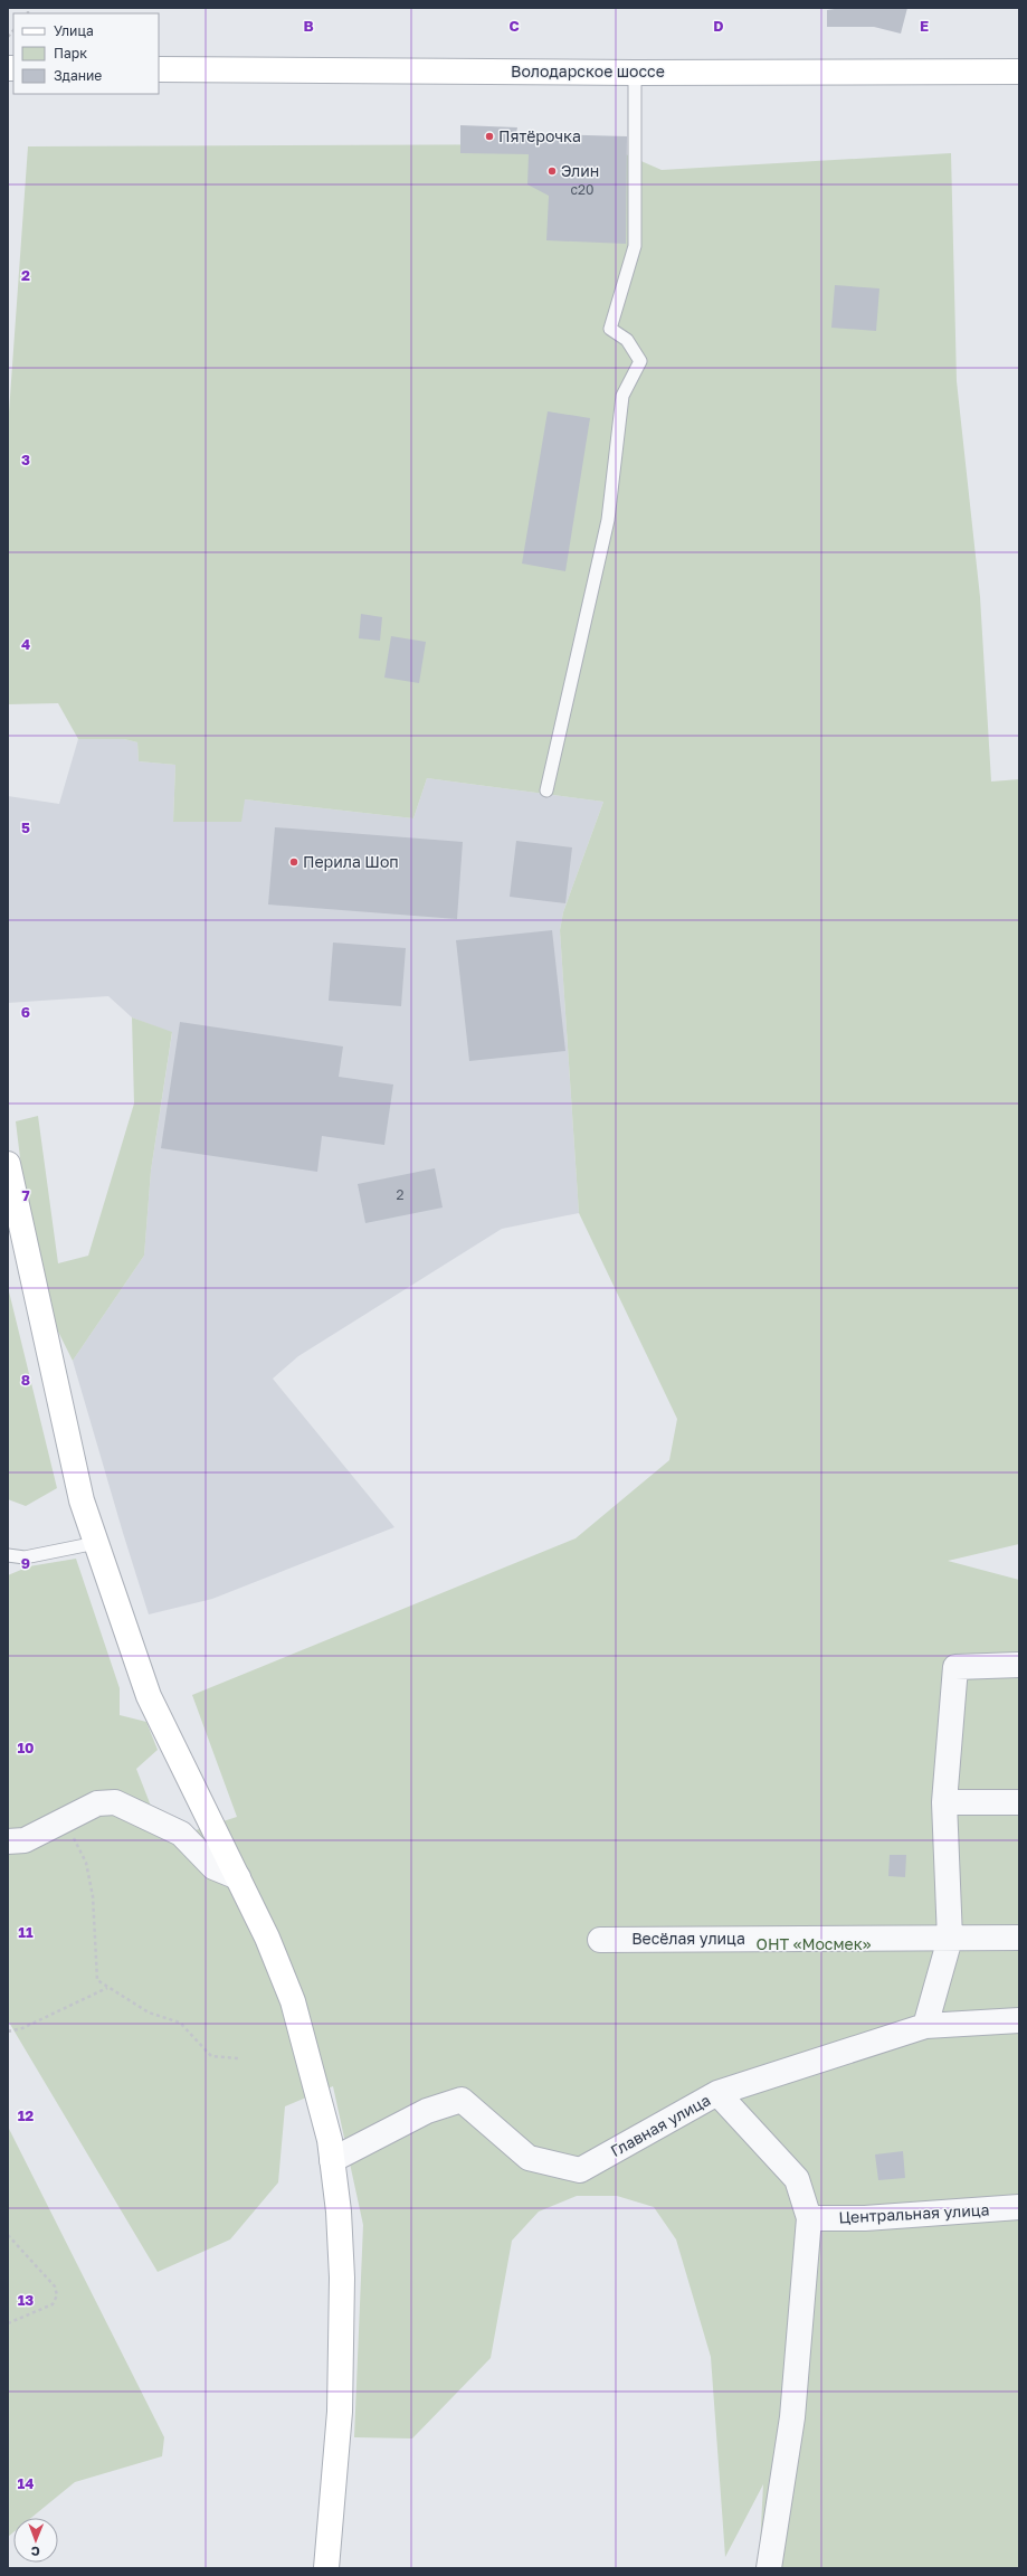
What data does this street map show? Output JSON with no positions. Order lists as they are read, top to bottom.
{
  "streets": {
    "street": [
      "Володарское шоссе",
      "Весёлая улица",
      "Главная улица",
      "Центральная улица"
    ]
  },
  "parks": ["ОНТ «Мосмек»"],
  "places": ["Пятёрочка", "Элин", "Перила Шоп"],
  "house_numbers": ["с20", "2"],
  "legend": ["Улица", "Парк", "Здание"],
  "north": "bottom",
  "grid": {
    "columns": [
      "B",
      "C",
      "D",
      "E"
    ],
    "rows": [
      "2",
      "3",
      "4",
      "5",
      "6",
      "7",
      "8",
      "9",
      "10",
      "11",
      "12",
      "13",
      "14"
    ]
  }
}
